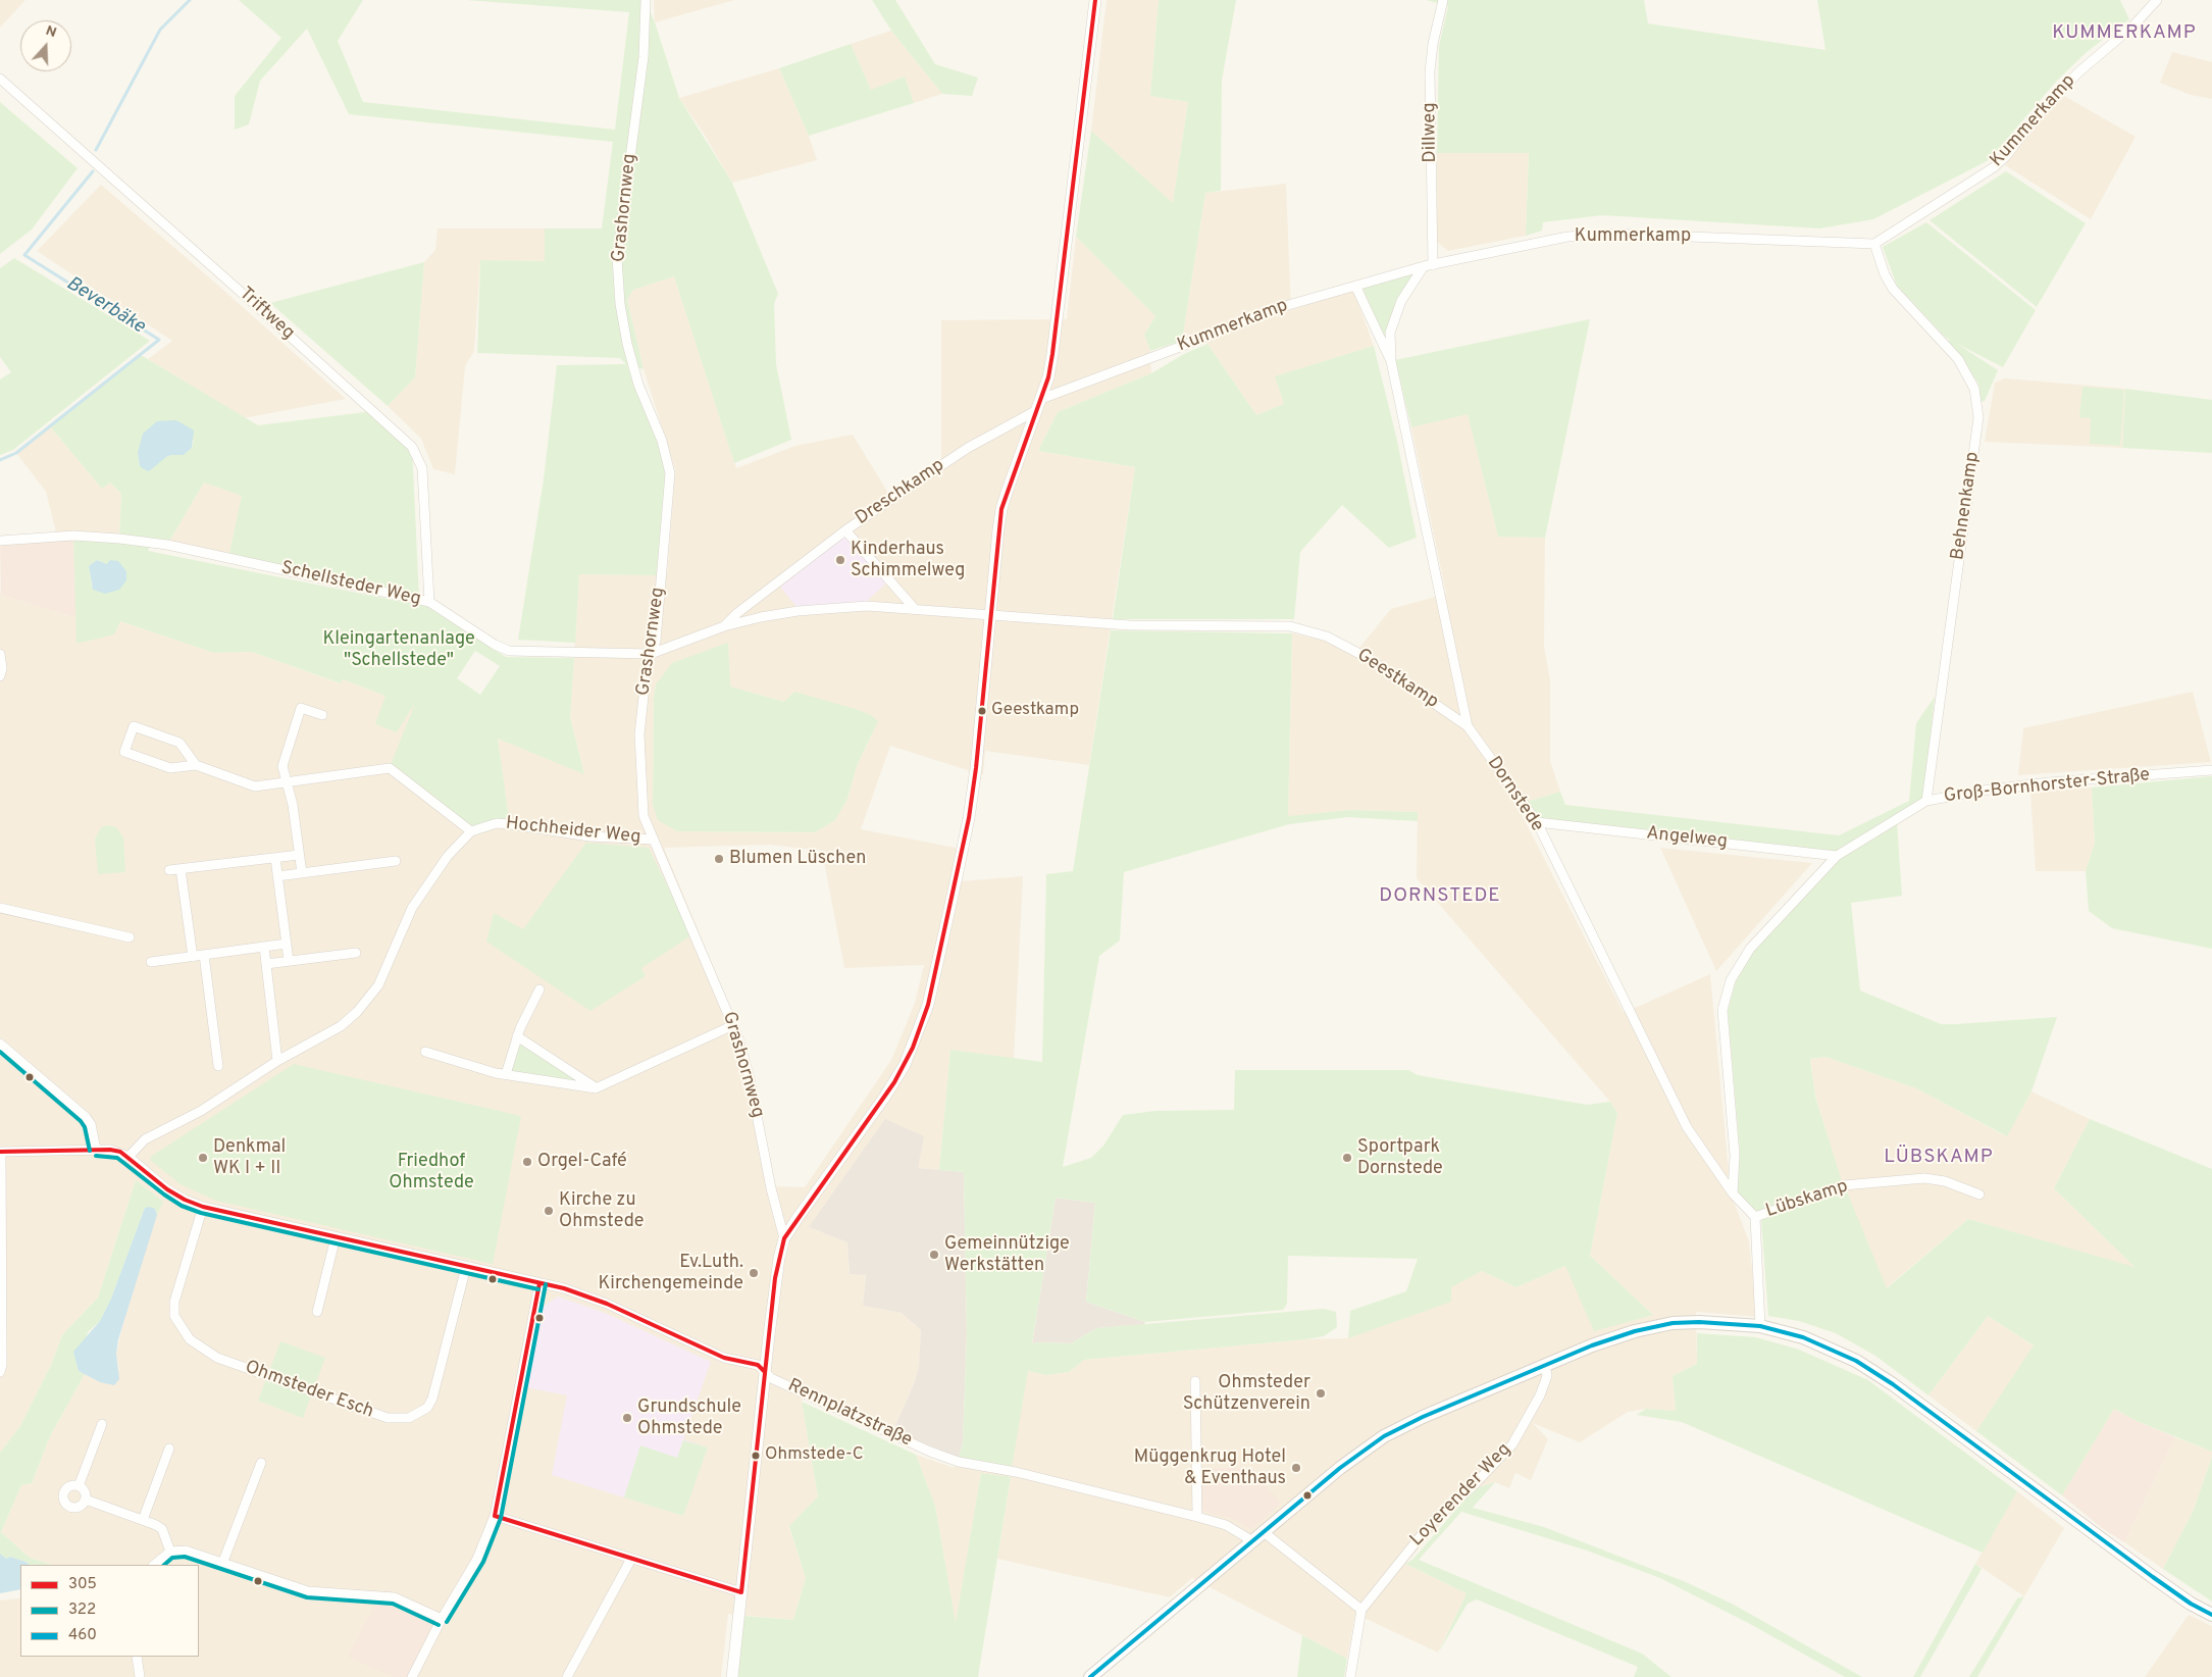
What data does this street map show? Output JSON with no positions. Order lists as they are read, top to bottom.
{
  "streets": {
    "street": [
      "Kummerkamp",
      "Dillweg",
      "Grashornweg",
      "Triftweg",
      "Dreschkamp",
      "Behnenkamp",
      "Schellsteder Weg",
      "Geestkamp",
      "Groß-Bornhorster-Straße",
      "Dornstede",
      "Hochheider Weg",
      "Angelweg",
      "Lübskamp",
      "Ohmsteder Esch",
      "Rennplatzstraße",
      "Loyerender Weg"
    ]
  },
  "crossings": [
    ["Kummerkamp", "Dillweg"],
    ["Kummerkamp", "Dreschkamp"],
    ["Kummerkamp", "Behnenkamp"],
    ["Kummerkamp", "Dornstede"],
    ["Dillweg", "Dornstede"],
    ["Grashornweg", "Schellsteder Weg"],
    ["Grashornweg", "Hochheider Weg"],
    ["Triftweg", "Schellsteder Weg"],
    ["Dreschkamp", "Schellsteder Weg"],
    ["Behnenkamp", "Groß-Bornhorster-Straße"],
    ["Schellsteder Weg", "Geestkamp"],
    ["Geestkamp", "Dornstede"],
    ["Groß-Bornhorster-Straße", "Dornstede"],
    ["Groß-Bornhorster-Straße", "Angelweg"],
    ["Dornstede", "Angelweg"],
    ["Ohmsteder Esch", "Rennplatzstraße"]
  ],
  "districts": ["KUMMERKAMP", "DORNSTEDE", "LÜBSKAMP"],
  "water": ["Beverbäke"],
  "parks": ["Kleingartenanlage \"Schellstede\"", "Friedhof Ohmstede"],
  "places": [
    "Kinderhaus Schimmelweg",
    "Geestkamp",
    "Blumen Lüschen",
    "Denkmal WK I + II",
    "Sportpark Dornstede",
    "Orgel-Café",
    "Kirche zu Ohmstede",
    "Gemeinnützige Werkstätten",
    "Ev.Luth. Kirchengemeinde",
    "Ohmsteder Schützenverein",
    "Grundschule Ohmstede",
    "Ohmstede-C",
    "Müggenkrug Hotel & Eventhaus"
  ],
  "lines": ["transit line 305", "transit line 322", "transit line 460"],
  "legend": ["305", "322", "460"],
  "north": "top"
}
